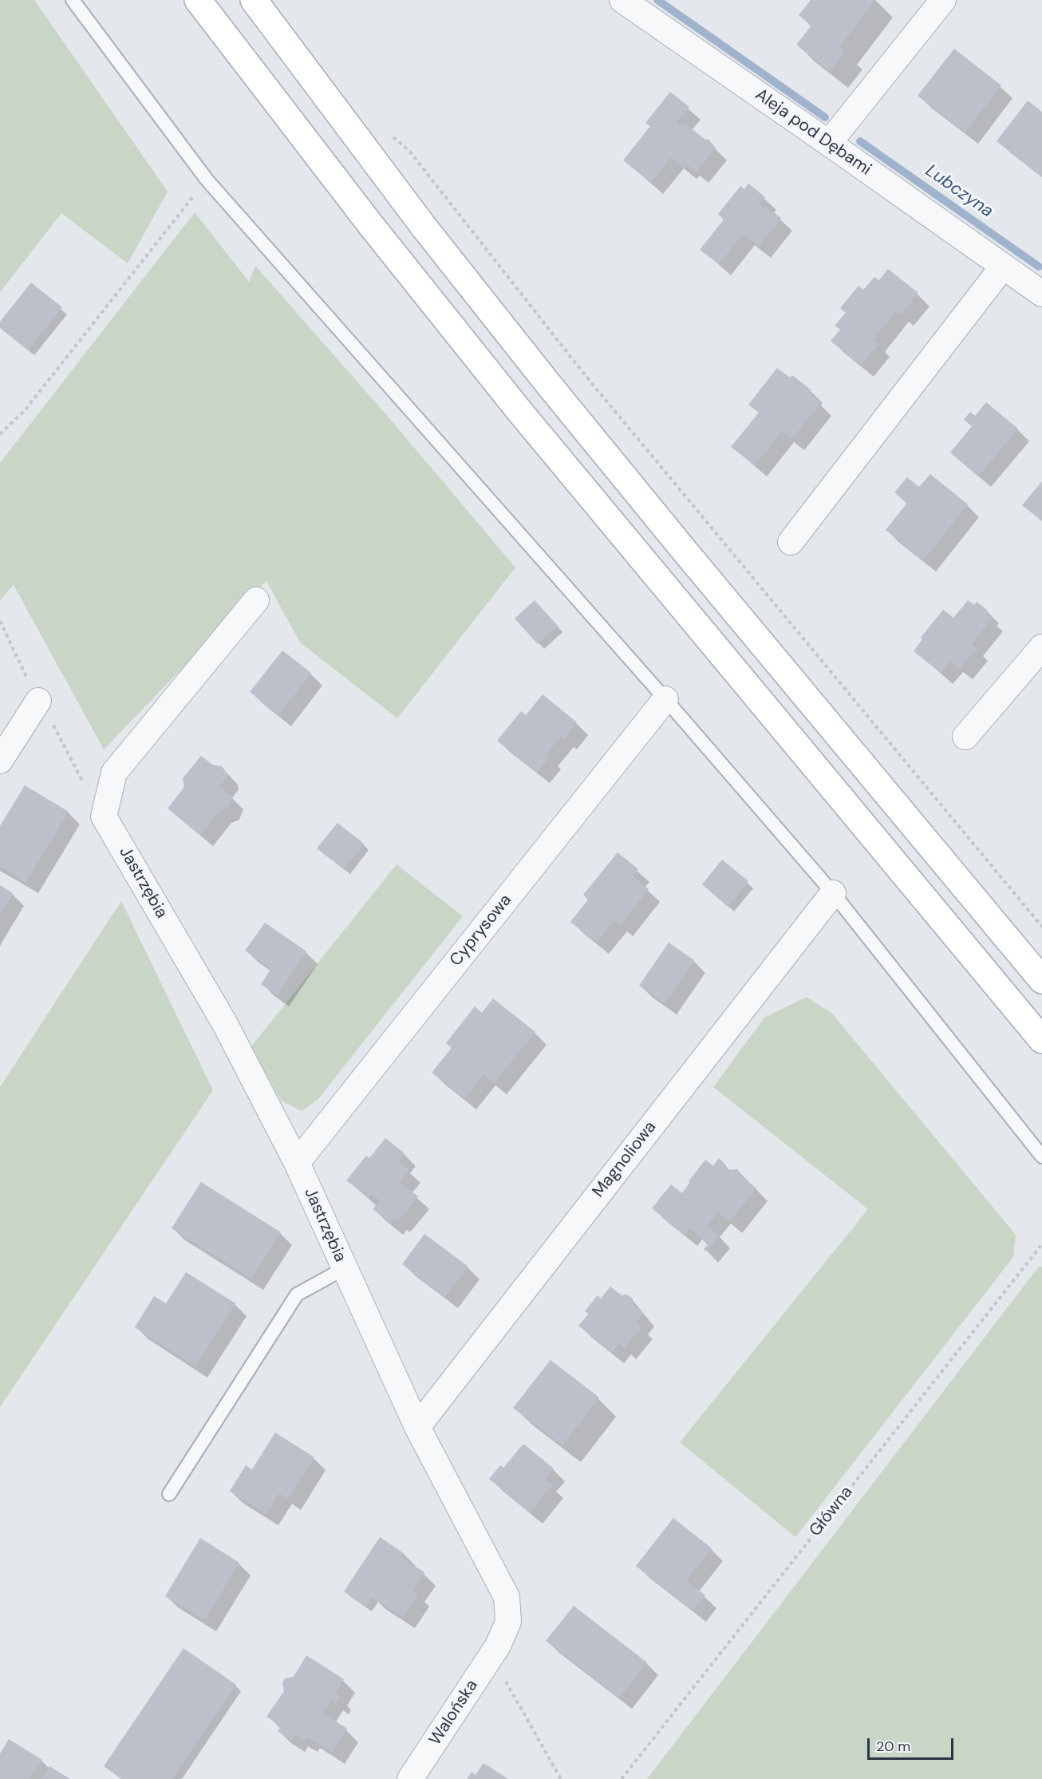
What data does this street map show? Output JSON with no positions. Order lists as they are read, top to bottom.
{
  "streets": {
    "street": [
      "Aleja pod Dębami",
      "Jastrzębia",
      "Cyprysowa",
      "Magnoliowa",
      "Walońska"
    ],
    "path": ["Główna"]
  },
  "crossings": [
    ["Jastrzębia", "Cyprysowa"],
    ["Jastrzębia", "Magnoliowa"],
    ["Jastrzębia", "Walońska"]
  ],
  "water": ["Lubczyna"],
  "scale_bar": "20 m"
}
